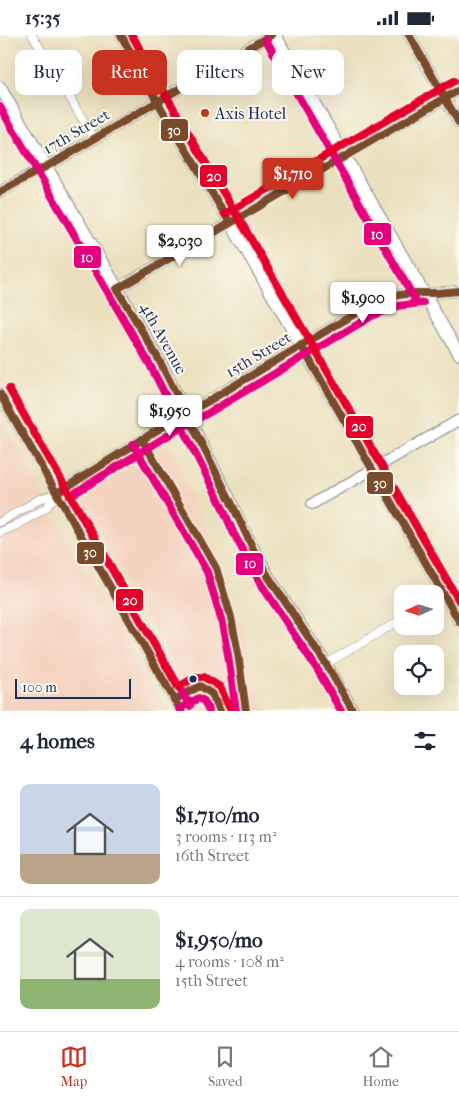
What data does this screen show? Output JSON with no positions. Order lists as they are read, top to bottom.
{
  "streets": {
    "main road": ["4th Avenue"],
    "street": ["17th Street", "15th Street"]
  },
  "crossings": [
    ["17th Street", "4th Avenue"],
    ["4th Avenue", "15th Street"]
  ],
  "places": ["Axis Hotel"],
  "lines": ["transit line 30", "transit line 20", "transit line 10"],
  "scale_bar": "100 m",
  "north": "left",
  "page": {
    "status": "15:35",
    "chip": [
      "Buy",
      "Rent",
      "Filters",
      "New"
    ],
    "price": [
      "$1,710",
      "$2,030",
      "$1,900",
      "$1,950"
    ],
    "scale": "100 m",
    "heading": "4 homes",
    "list": [
      {
        "name": "$1,710/mo",
        "note": "3 rooms · 113 m² · 16th Street"
      },
      {
        "name": "$1,950/mo",
        "note": "4 rooms · 108 m² · 15th Street"
      }
    ],
    "tabs": ["Map", "Saved", "Home"]
  }
}
